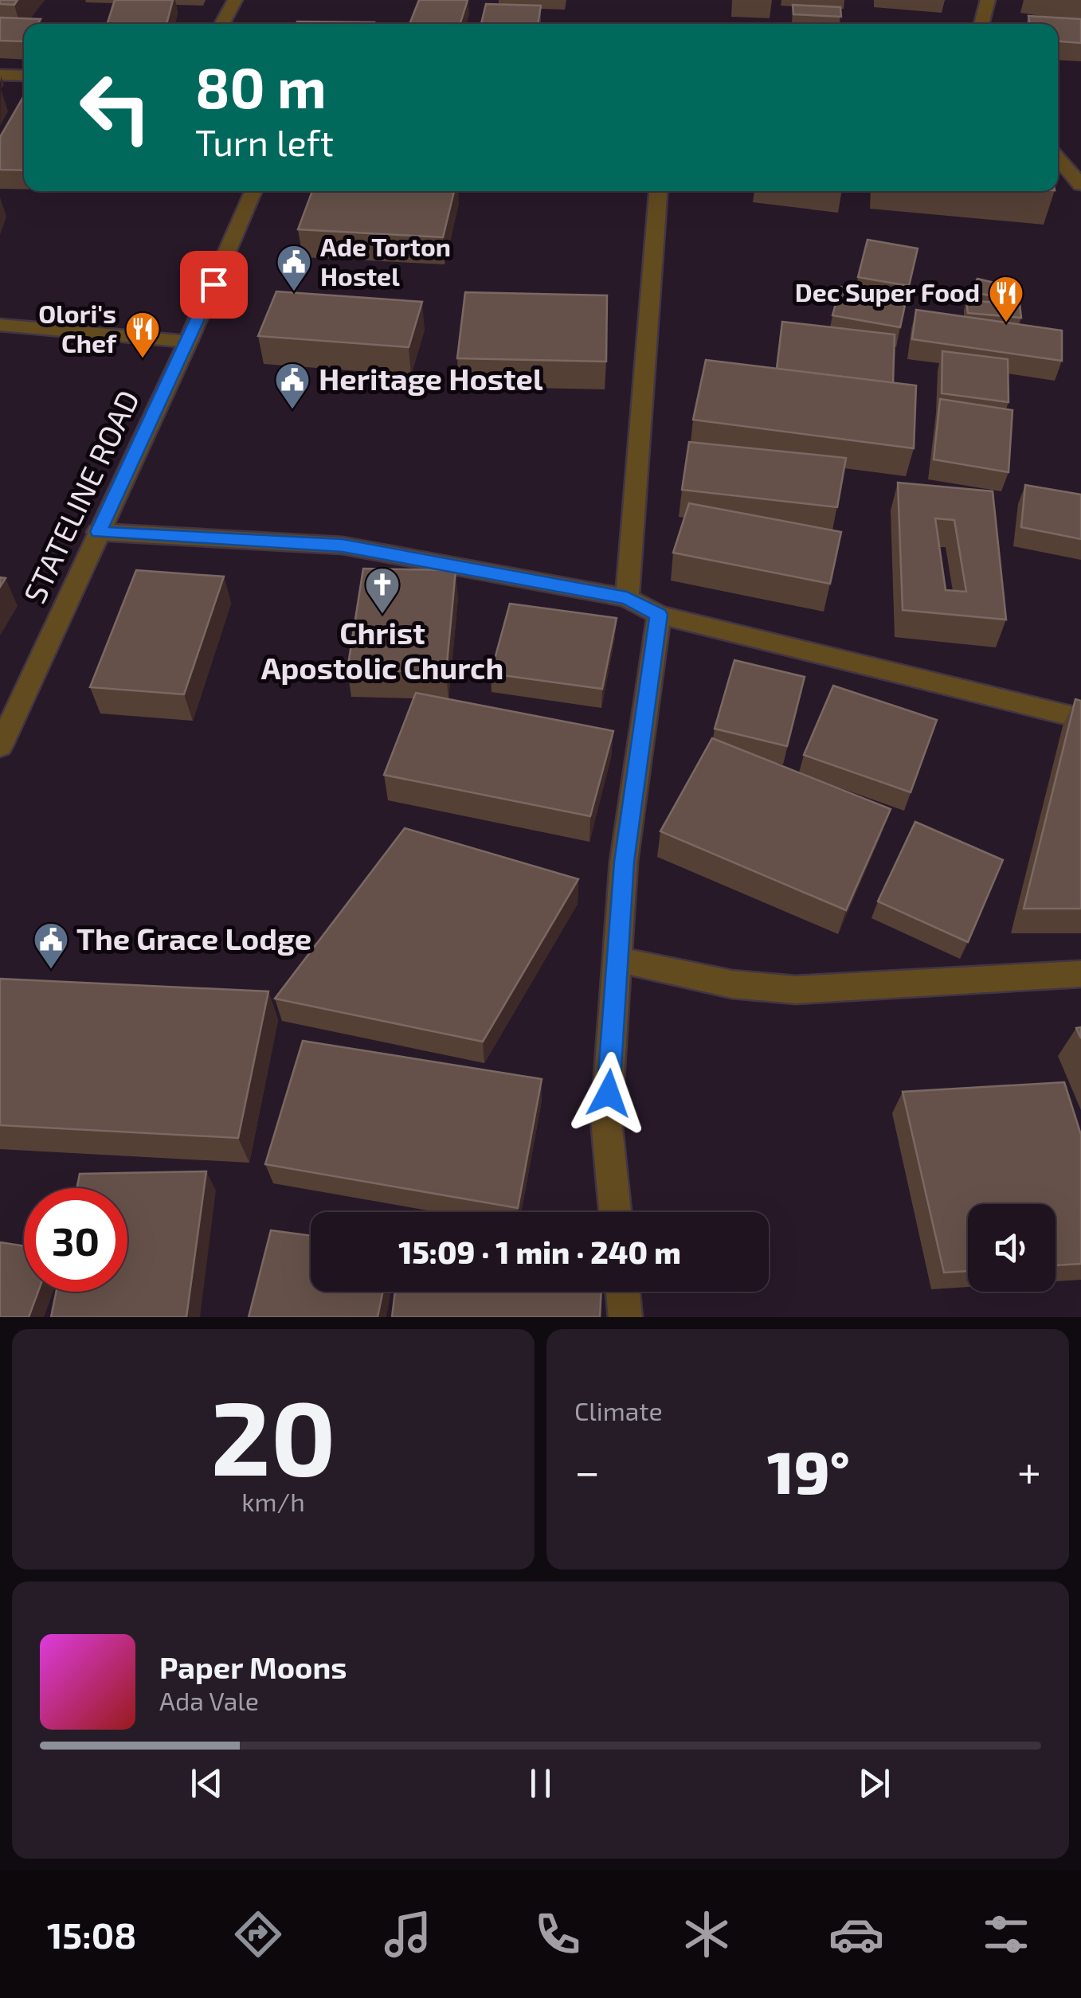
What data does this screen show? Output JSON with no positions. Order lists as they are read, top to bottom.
{
  "streets": {
    "street": ["STATELINE ROAD"]
  },
  "places": {
    "public building": ["Ade Torton Hostel", "Heritage Hostel", "The Grace Lodge"],
    "restaurant": ["Dec Super Food", "Olori's Chef"],
    "church": ["Christ Apostolic Church"]
  },
  "page": {
    "turn": ["80 m", "Turn left"],
    "limit": "30",
    "trip": "15:09 · 1 min · 240 m",
    "tile": [
      ["20", "km/h"],
      "Climate"
    ],
    "heat": ["−", "19°", "+"],
    "song": ["Paper Moons", "Ada Vale"],
    "tabs": "15:08"
  }
}
